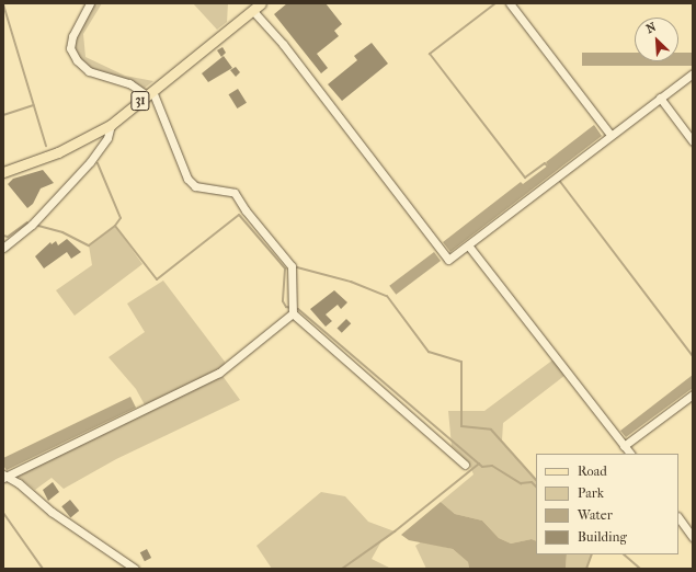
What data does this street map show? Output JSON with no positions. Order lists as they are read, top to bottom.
{
  "streets": {
    "main road": ["31"]
  },
  "legend": [
    "Road",
    "Park",
    "Water",
    "Building"
  ],
  "north": "top left"
}
